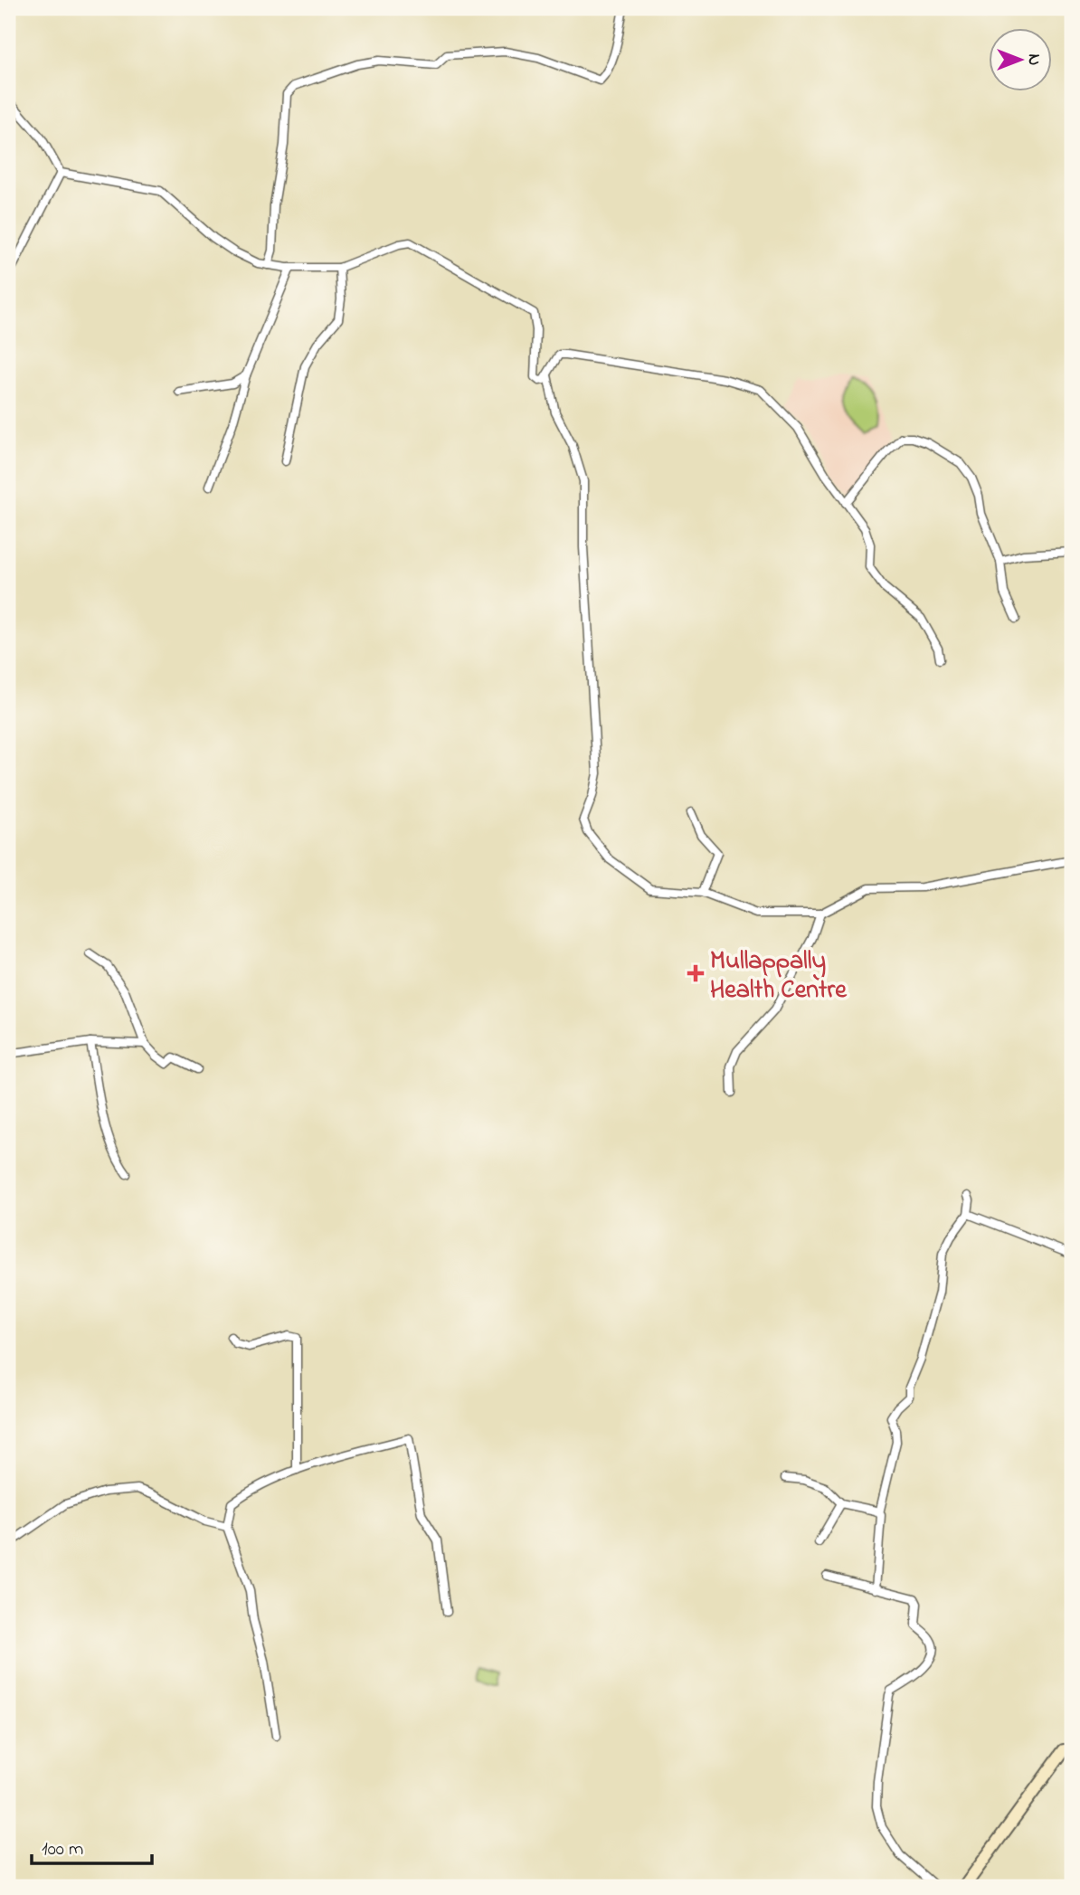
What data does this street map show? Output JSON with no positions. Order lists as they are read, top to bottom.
{
  "places": {
    "health": ["Mullappally Health Centre"]
  },
  "scale_bar": "100 m",
  "north": "right"
}
